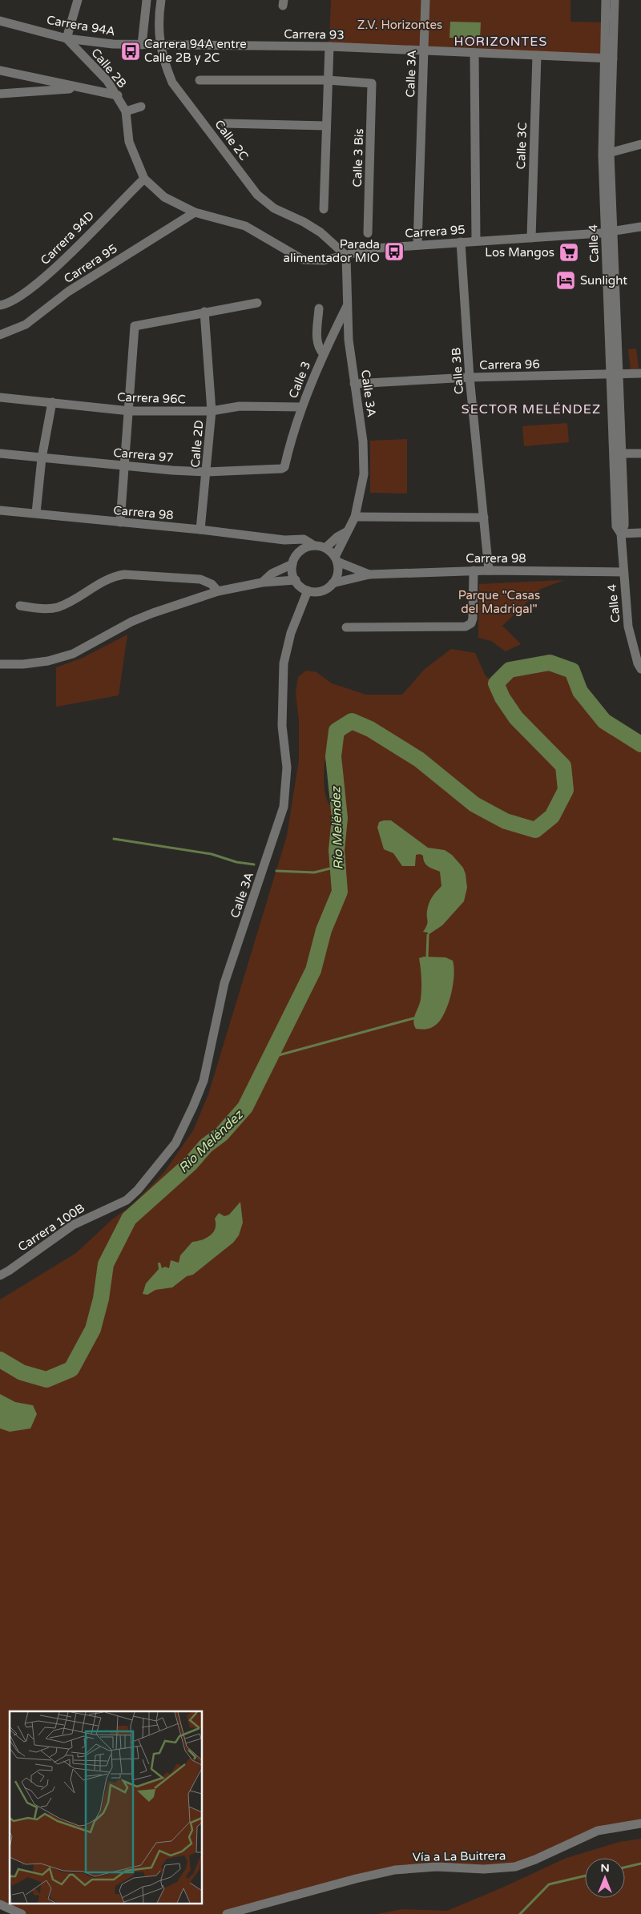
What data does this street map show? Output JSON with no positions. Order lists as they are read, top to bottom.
{
  "streets": {
    "street": [
      "Carrera 94A",
      "Carrera 93",
      "Calle 2B",
      "Calle 3A",
      "Calle 2C",
      "Calle 3C",
      "Calle 3 Bis",
      "Carrera 95",
      "Carrera 94D",
      "Calle 4",
      "Carrera 96",
      "Calle 3B",
      "Calle 3",
      "Carrera 96C",
      "Calle 2D",
      "Carrera 97",
      "Carrera 98",
      "Carrera 100B",
      "Vía a La Buitrera"
    ]
  },
  "crossings": [
    ["Carrera 94A", "Carrera 93"],
    ["Carrera 94A", "Calle 2B"],
    ["Carrera 94A", "Calle 2C"],
    ["Carrera 93", "Calle 3A"],
    ["Carrera 93", "Calle 2C"],
    ["Carrera 93", "Calle 3C"],
    ["Carrera 93", "Calle 4"],
    ["Calle 2B", "Carrera 95"],
    ["Calle 2B", "Carrera 94D"],
    ["Calle 3A", "Calle 2C"],
    ["Calle 3A", "Carrera 95"],
    ["Calle 3A", "Carrera 96"],
    ["Calle 3A", "Calle 3"],
    ["Calle 3A", "Carrera 98"],
    ["Calle 3A", "Carrera 100B"],
    ["Calle 2C", "Carrera 95"],
    ["Calle 3C", "Carrera 95"],
    ["Carrera 95", "Carrera 94D"],
    ["Carrera 95", "Calle 4"],
    ["Carrera 95", "Calle 3B"],
    ["Calle 4", "Carrera 96"],
    ["Calle 4", "Carrera 98"],
    ["Carrera 96", "Calle 3B"],
    ["Calle 3B", "Carrera 98"],
    ["Calle 3", "Carrera 96C"],
    ["Calle 3", "Carrera 97"],
    ["Carrera 96C", "Calle 2D"],
    ["Calle 2D", "Carrera 97"],
    ["Calle 2D", "Carrera 98"]
  ],
  "districts": ["HORIZONTES", "SECTOR MELÉNDEZ"],
  "water": ["Río Meléndez"],
  "parks": ["Z.V. Horizontes", "Parque \"Casas del Madrigal\""],
  "places": {
    "bus stop": ["Carrera 94A entre Calle 2B y 2C", "Parada alimentador MIO"],
    "supermarket": ["Los Mangos"],
    "hotel": ["Sunlight"]
  },
  "north": "top"
}
